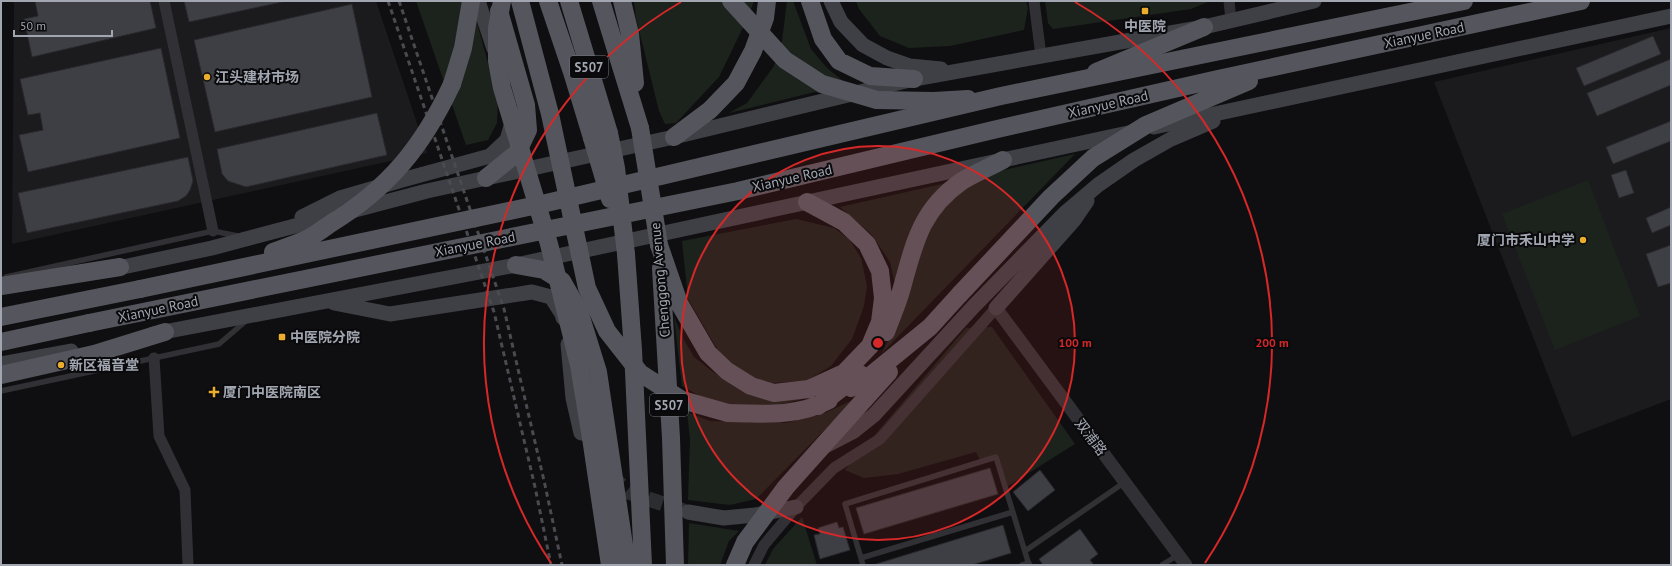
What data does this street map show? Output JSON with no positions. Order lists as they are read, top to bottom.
{
  "streets": {
    "highway": ["Xianyue Road", "S507", "Chenggong Avenue"],
    "street": ["双浦路"]
  },
  "places": {
    "transit": ["中医院", "中医院分院"],
    "other": ["江头建材市场", "厦门市禾山中学", "新区福音堂"],
    "health": ["厦门中医院南区"]
  },
  "scale_bar": "50 m",
  "rings": ["100 m", "200 m"]
}
